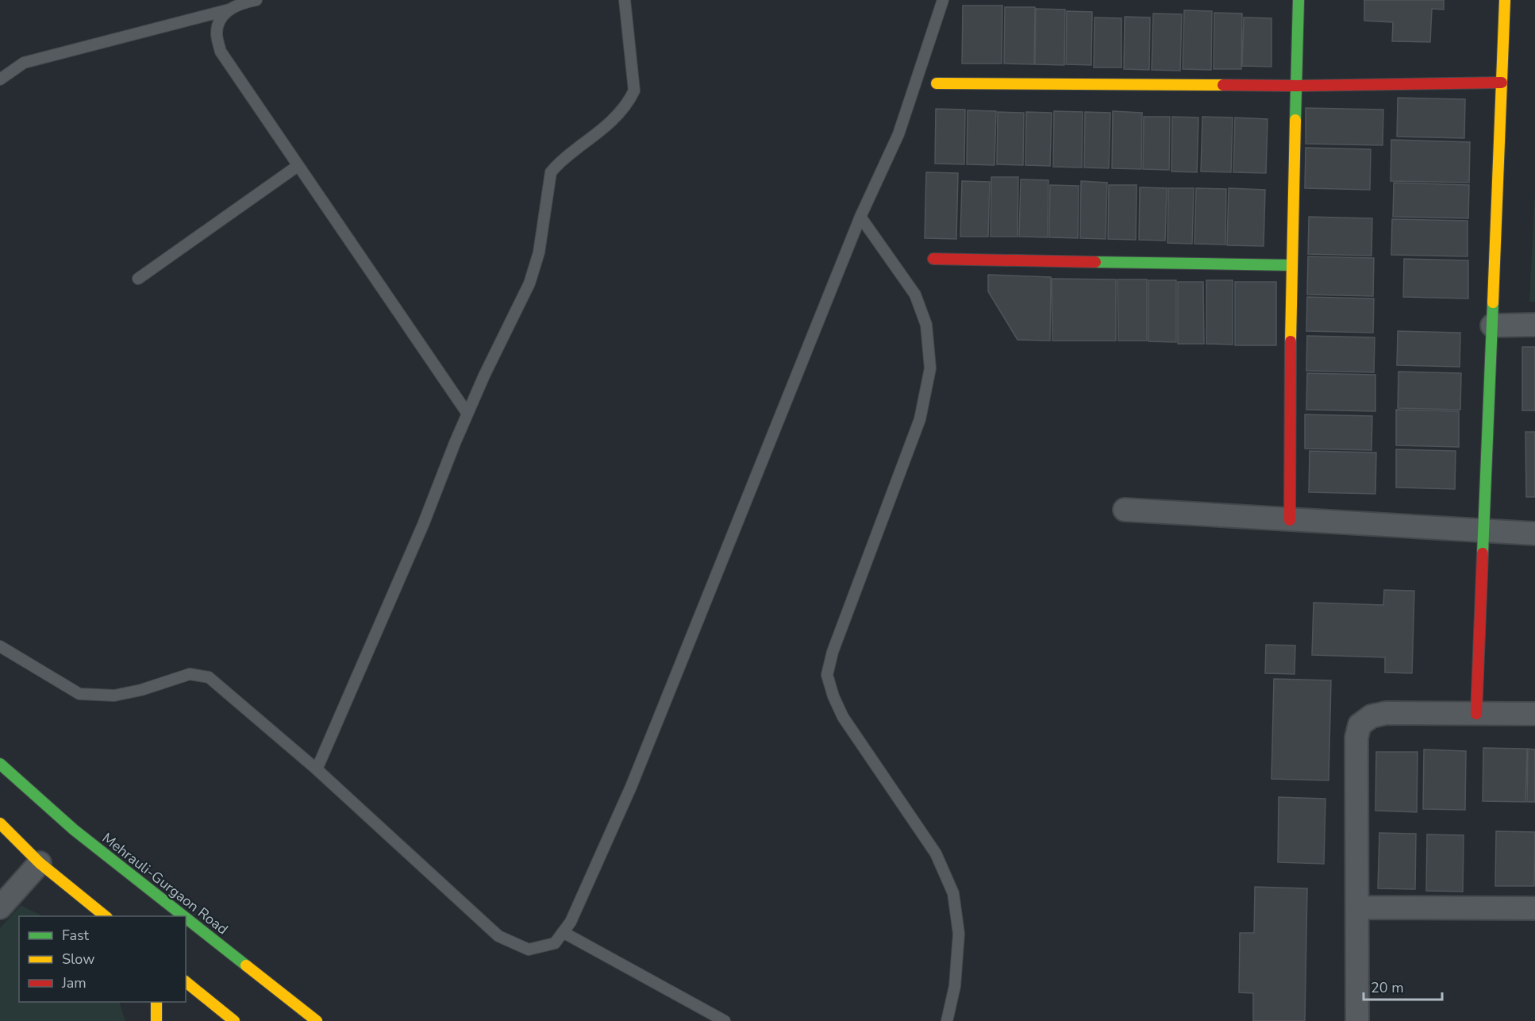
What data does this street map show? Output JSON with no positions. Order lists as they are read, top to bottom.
{
  "streets": {
    "street": ["Mehrauli-Gurgaon Road"]
  },
  "legend": ["Fast", "Slow", "Jam"],
  "scale_bar": "20 m"
}
